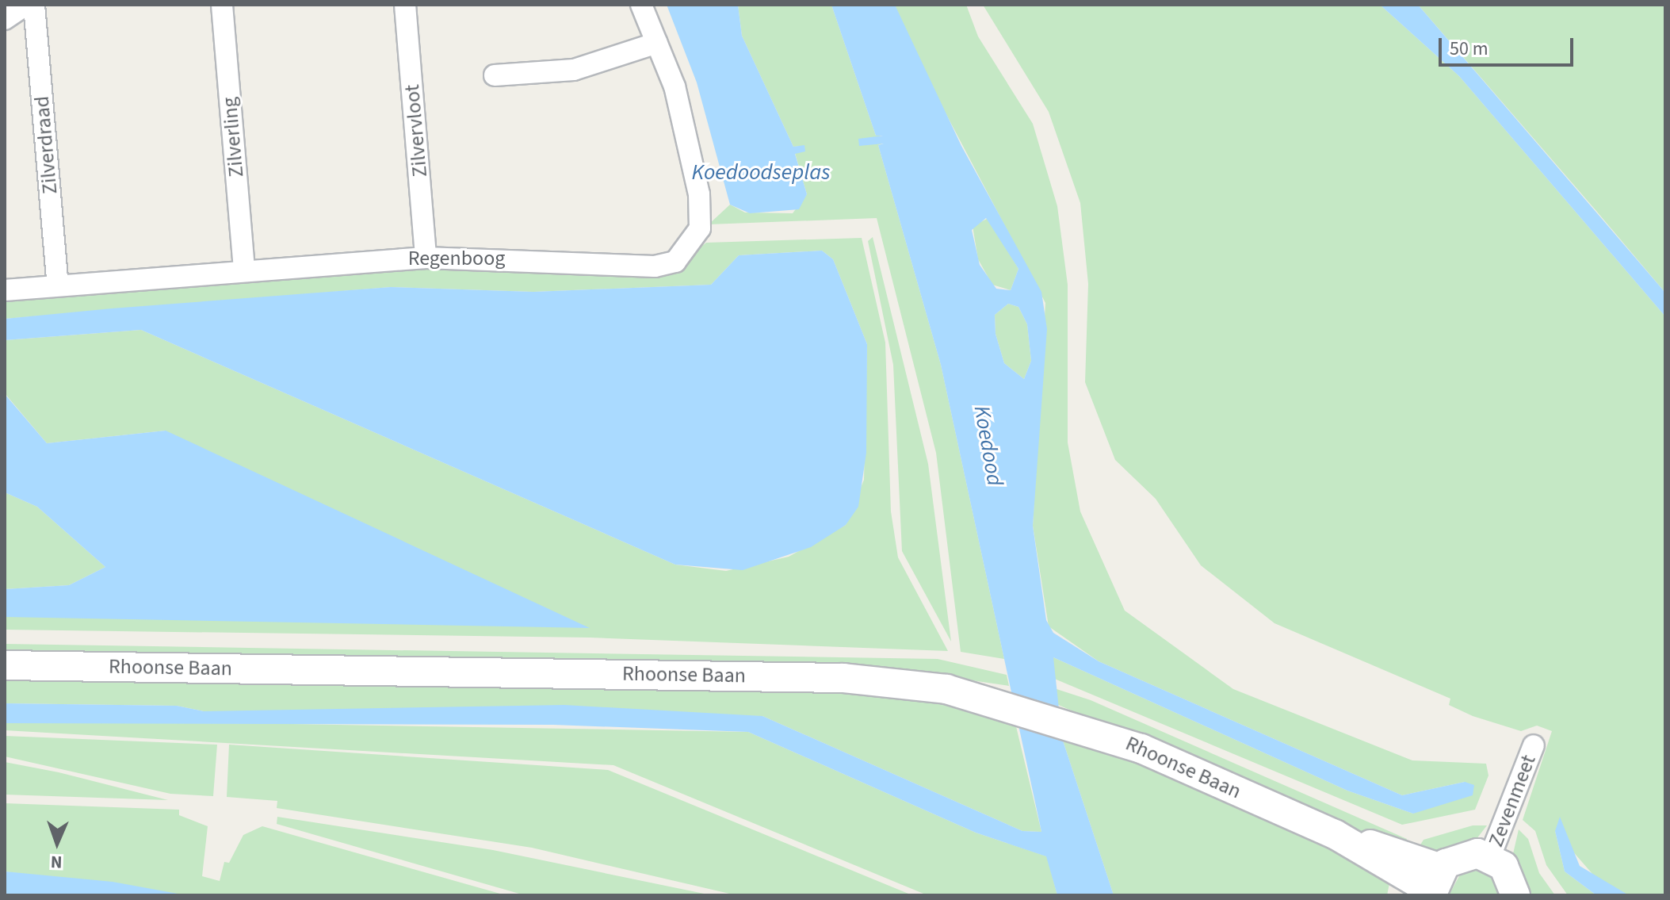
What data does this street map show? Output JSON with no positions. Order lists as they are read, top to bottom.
{
  "streets": {
    "main road": ["Rhoonse Baan"],
    "street": [
      "Zilvervloot",
      "Zilverling",
      "Zilverdraad",
      "Regenboog",
      "Zevenmeet"
    ]
  },
  "crossings": [
    ["Zilvervloot", "Regenboog"],
    ["Zilverling", "Regenboog"],
    ["Zilverdraad", "Regenboog"]
  ],
  "water": ["Koedoodseplas", "Koedood"],
  "scale_bar": "50 m",
  "north": "bottom"
}
